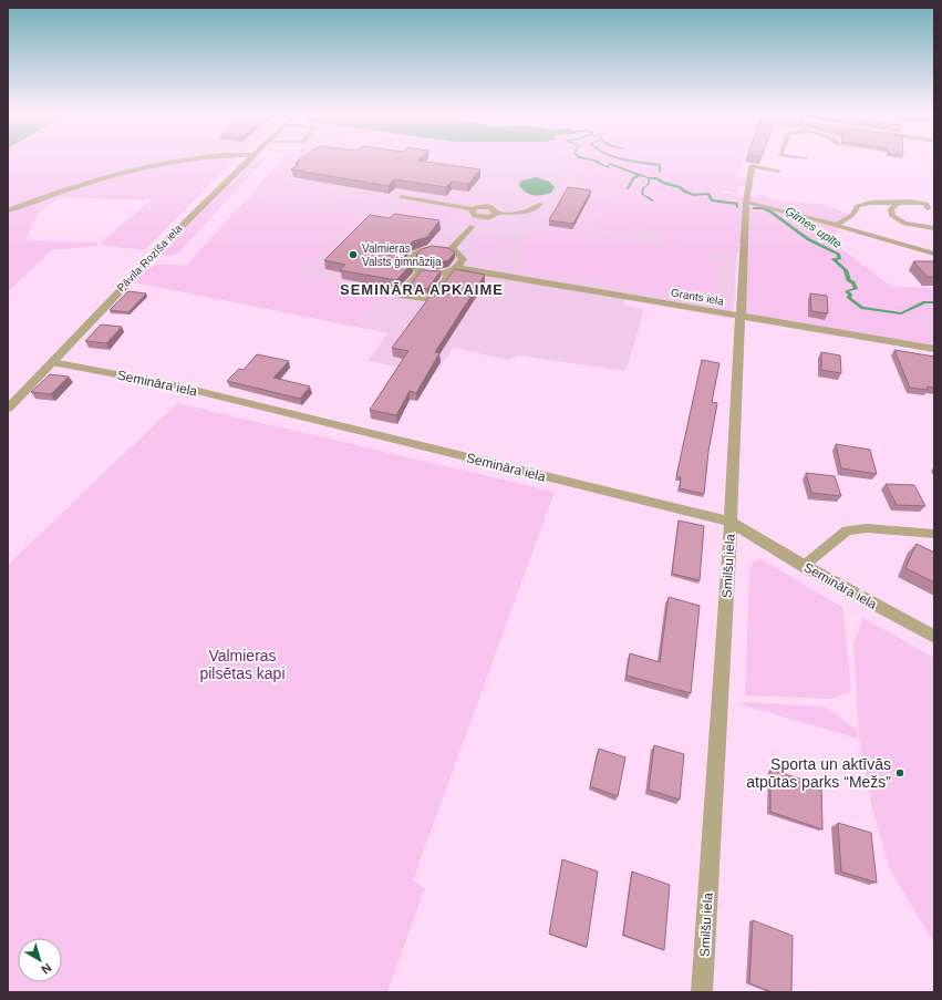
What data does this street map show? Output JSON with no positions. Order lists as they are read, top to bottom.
{
  "streets": {
    "street": [
      "Pāvila Rozīša iela",
      "Grants iela",
      "Semināra iela",
      "Smilšu iela"
    ]
  },
  "crossings": [
    ["Pāvila Rozīša iela", "Semināra iela"],
    ["Grants iela", "Smilšu iela"],
    ["Semināra iela", "Smilšu iela"]
  ],
  "districts": ["SEMINĀRA APKAIME"],
  "water": ["Ģīmes upīte"],
  "parks": ["Valmieras pilsētas kapi"],
  "places": ["Valmieras Valsts ģimnāzija", "Sporta un aktīvās atpūtas parks “Mežs”"],
  "north": "bottom right"
}
